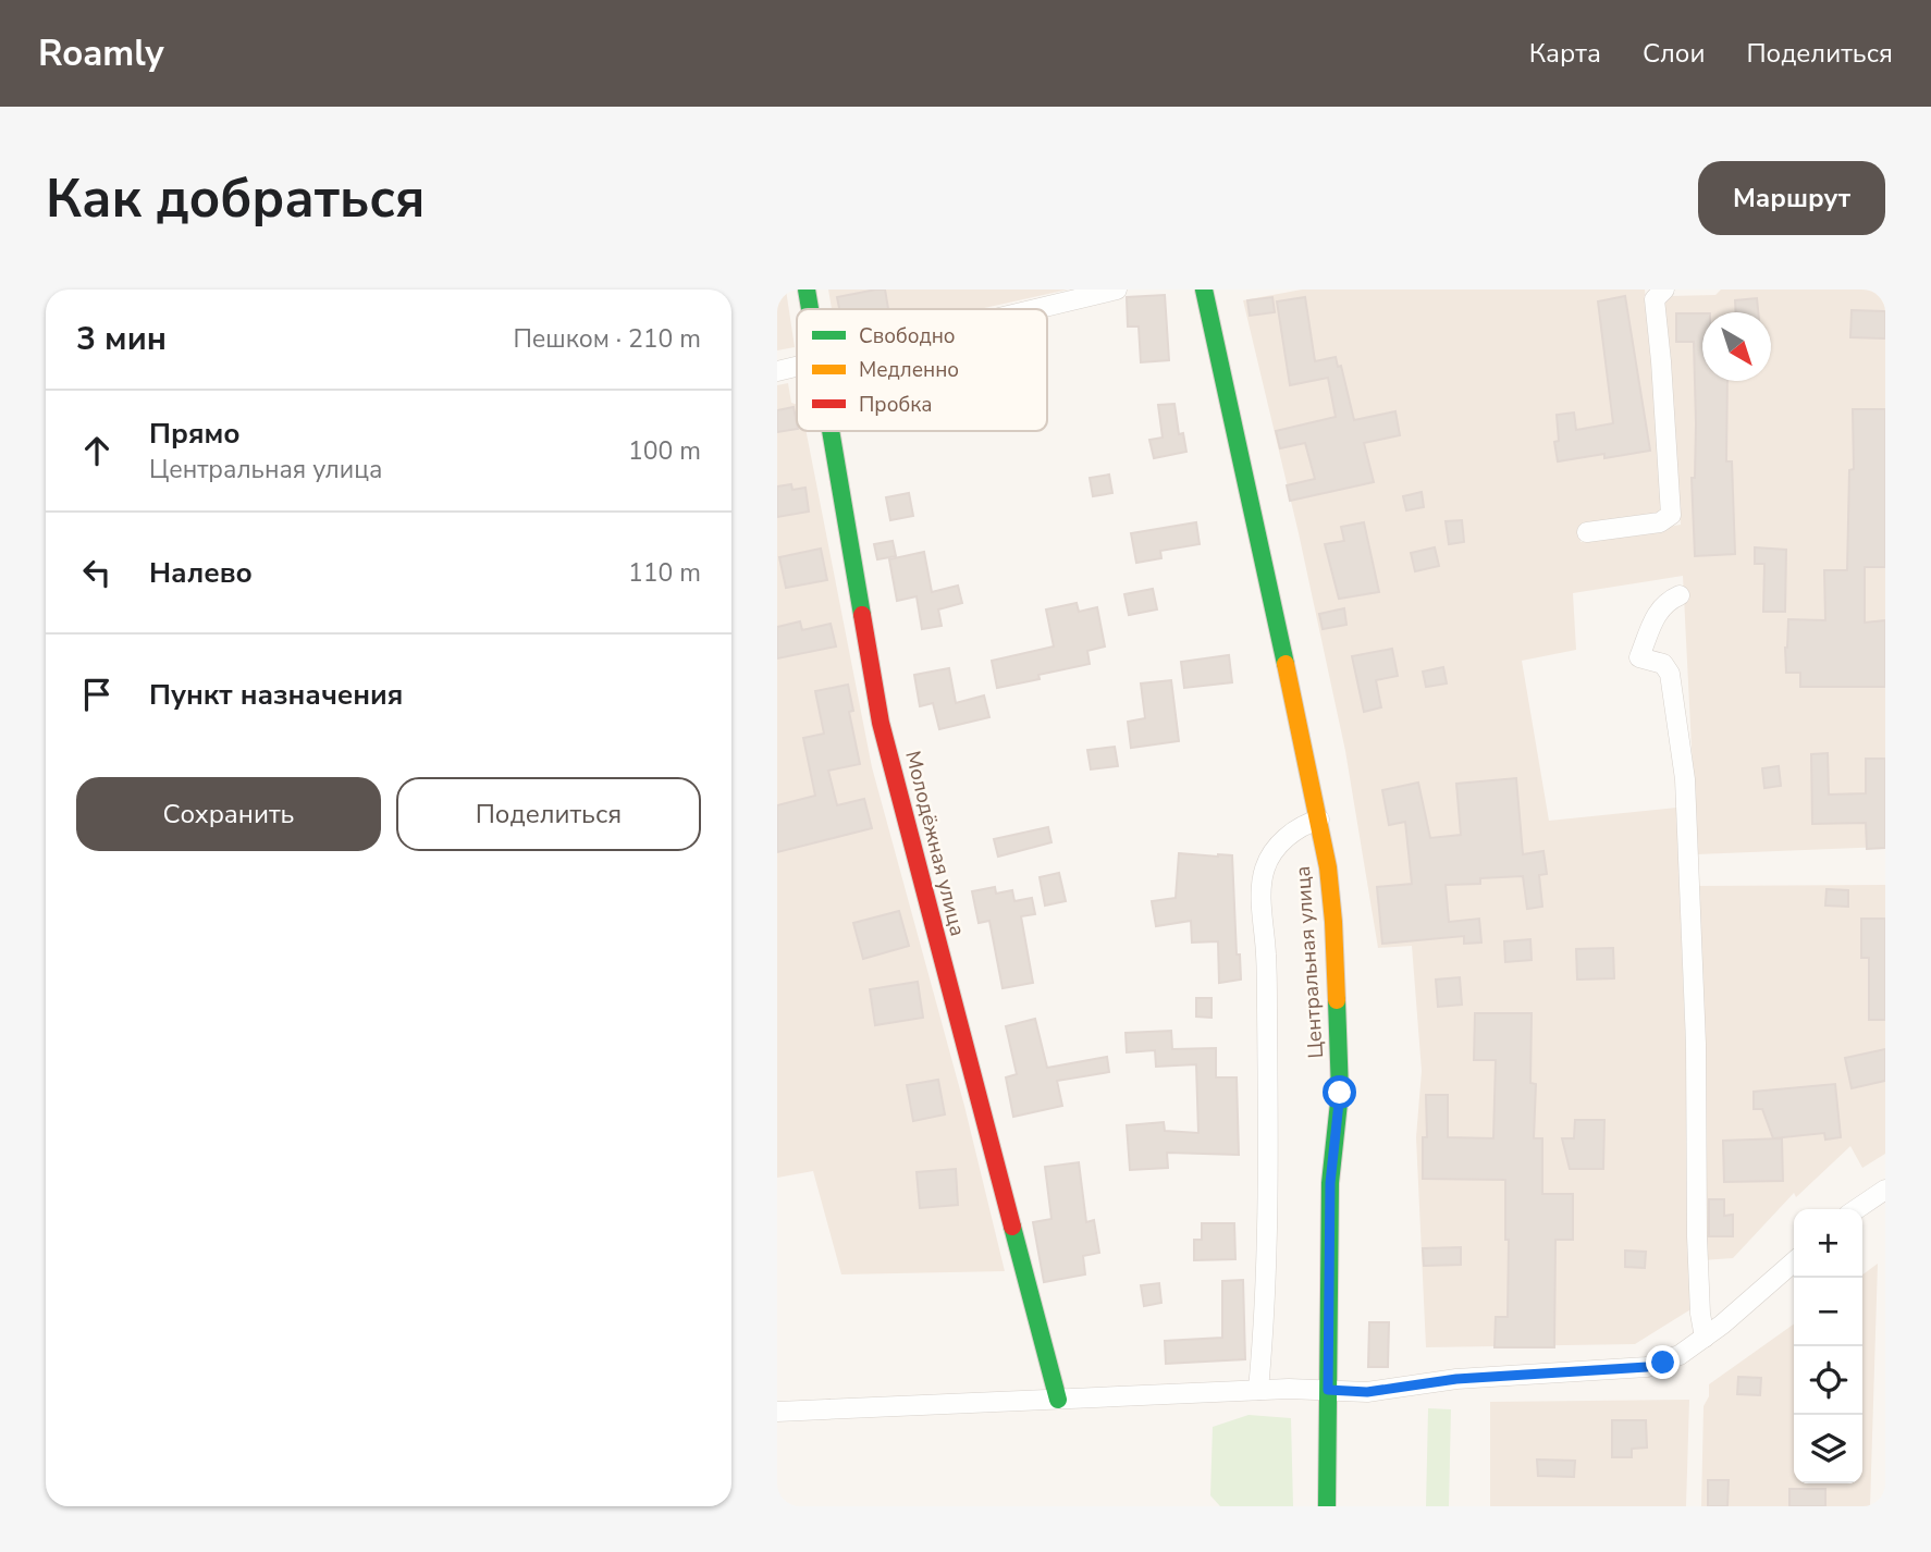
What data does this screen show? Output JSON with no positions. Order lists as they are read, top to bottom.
{
  "streets": {
    "street": ["Молодёжная улица", "Центральная улица"]
  },
  "legend": ["Свободно", "Медленно", "Пробка"],
  "north": "bottom right",
  "page": {
    "header": "Roamly",
    "nav": ["Карта", "Слои", "Поделиться"],
    "buttons": [
      "Маршрут",
      ["Сохранить", "Поделиться"]
    ],
    "title": "Как добраться",
    "heading": ["3 мин", "Пешком · 210 m"],
    "list": [
      ["Прямо", "Центральная улица", "100 m"],
      ["Налево", "110 m"],
      "Пункт назначения"
    ],
    "map_buttons": ["+", "−"]
  }
}
